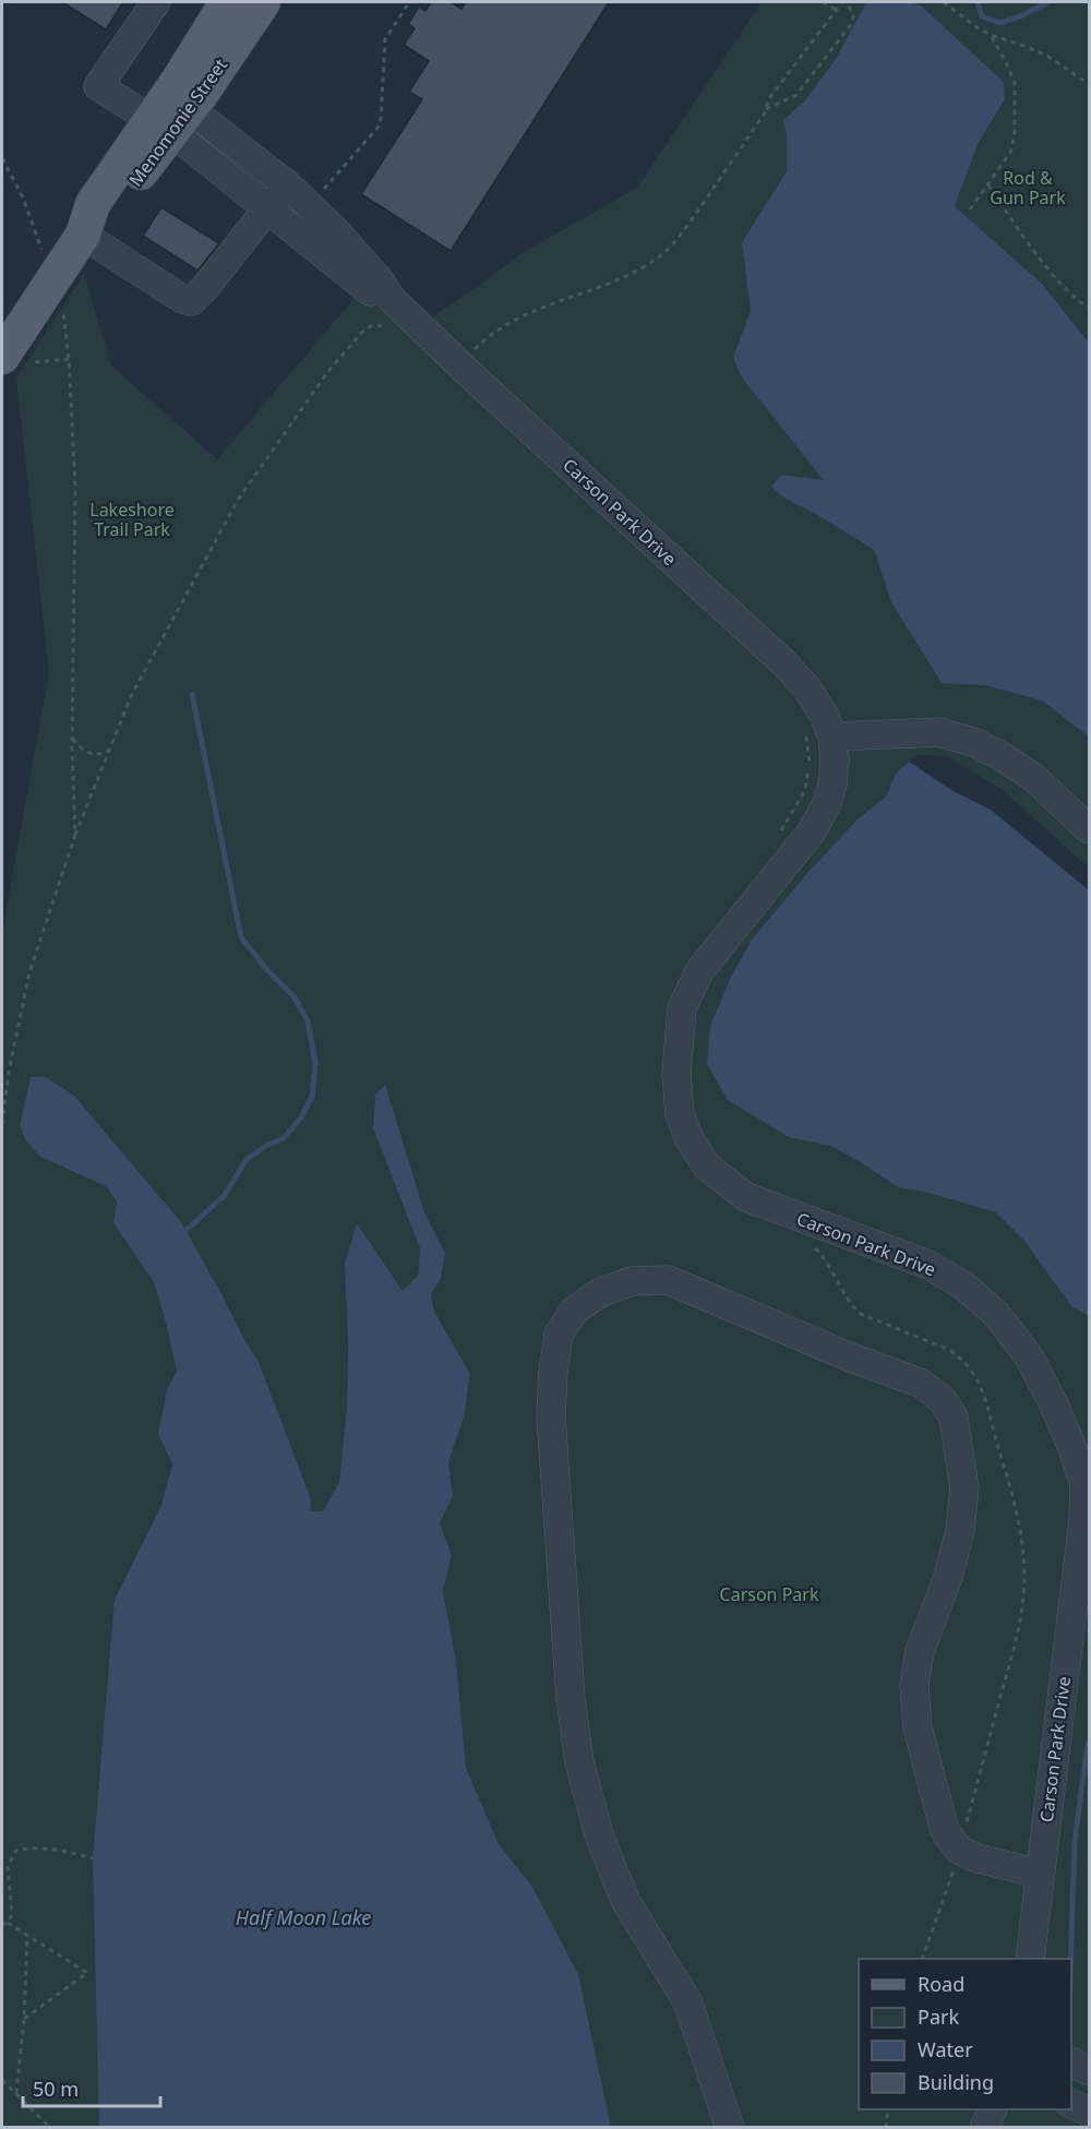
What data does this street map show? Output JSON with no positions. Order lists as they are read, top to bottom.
{
  "streets": {
    "main road": ["Menomonie Street"],
    "street": ["Carson Park Drive"]
  },
  "crossings": [
    ["Menomonie Street", "Carson Park Drive"]
  ],
  "water": ["Half Moon Lake"],
  "parks": ["Rod & Gun Park", "Lakeshore Trail Park", "Carson Park"],
  "legend": [
    "Road",
    "Park",
    "Water",
    "Building"
  ],
  "scale_bar": "50 m"
}
